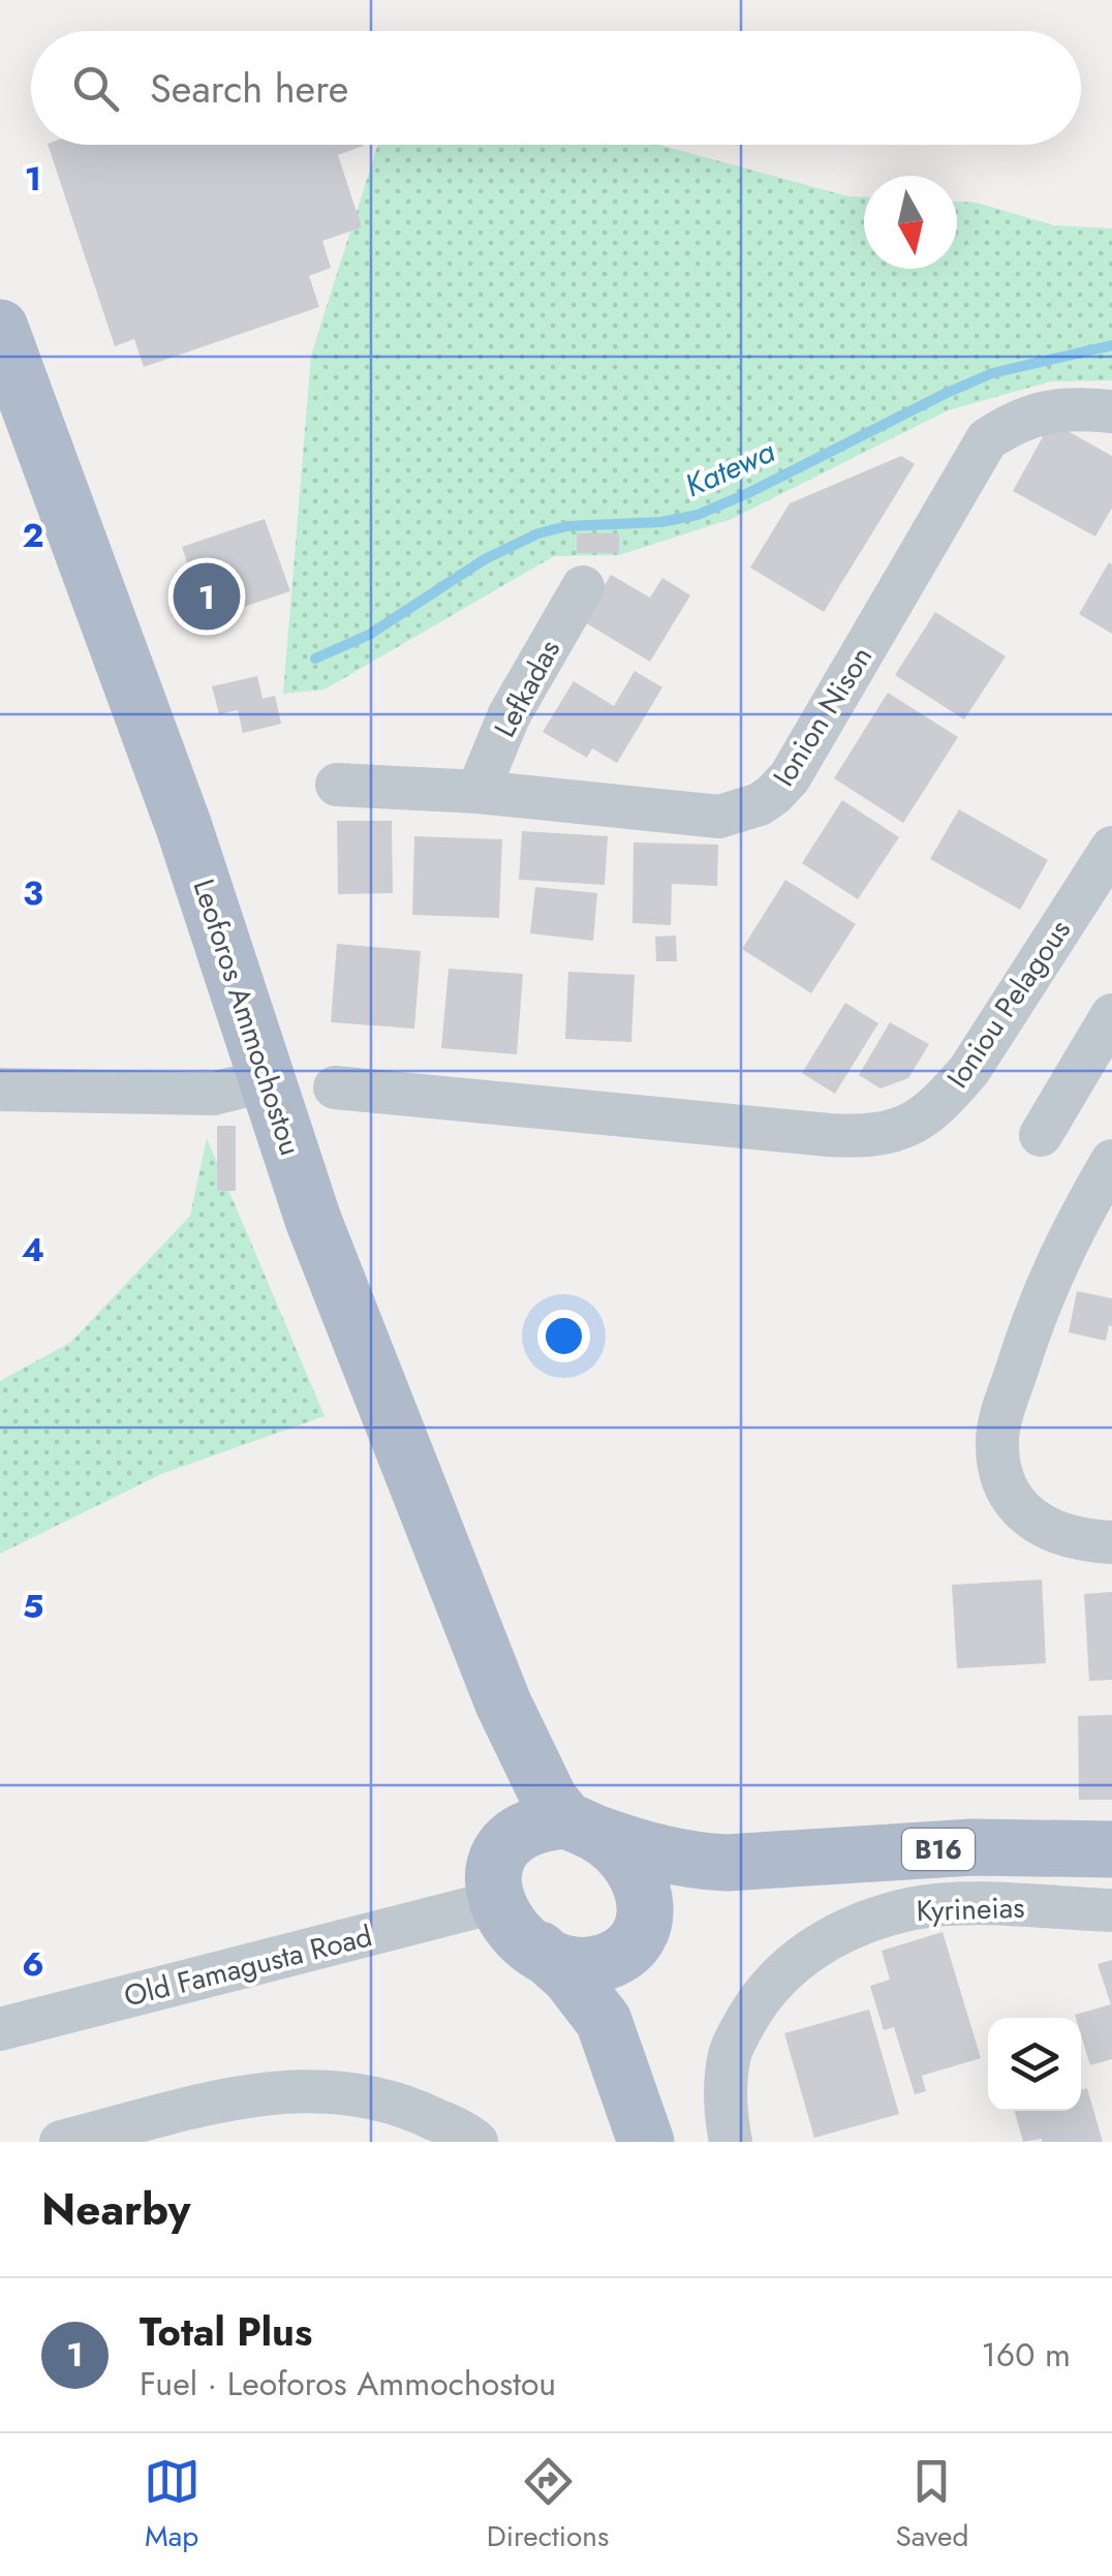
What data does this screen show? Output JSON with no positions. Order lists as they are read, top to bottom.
{
  "streets": {
    "main road": ["Leoforos Ammochostou", "B16"],
    "street": [
      "Lefkadas",
      "Ionion Nison",
      "Ioniou Pelagous",
      "Kyrineias",
      "Old Famagusta Road"
    ]
  },
  "crossings": [
    ["Lefkadas", "Ionion Nison"],
    ["Leoforos Ammochostou", "B16"],
    ["Leoforos Ammochostou", "Old Famagusta Road"],
    ["B16", "Old Famagusta Road"]
  ],
  "water": ["Katewa"],
  "north": "bottom",
  "page": {
    "search": "Search here",
    "pins": "1",
    "heading": "Nearby",
    "list": [
      {
        "mark": "1",
        "name": "Total Plus",
        "note": "Fuel · Leoforos Ammochostou",
        "value": "160 m"
      }
    ],
    "nav": ["Map", "Directions", "Saved"]
  },
  "grid": {
    "rows": [
      "1",
      "2",
      "3",
      "4",
      "5",
      "6"
    ]
  }
}
